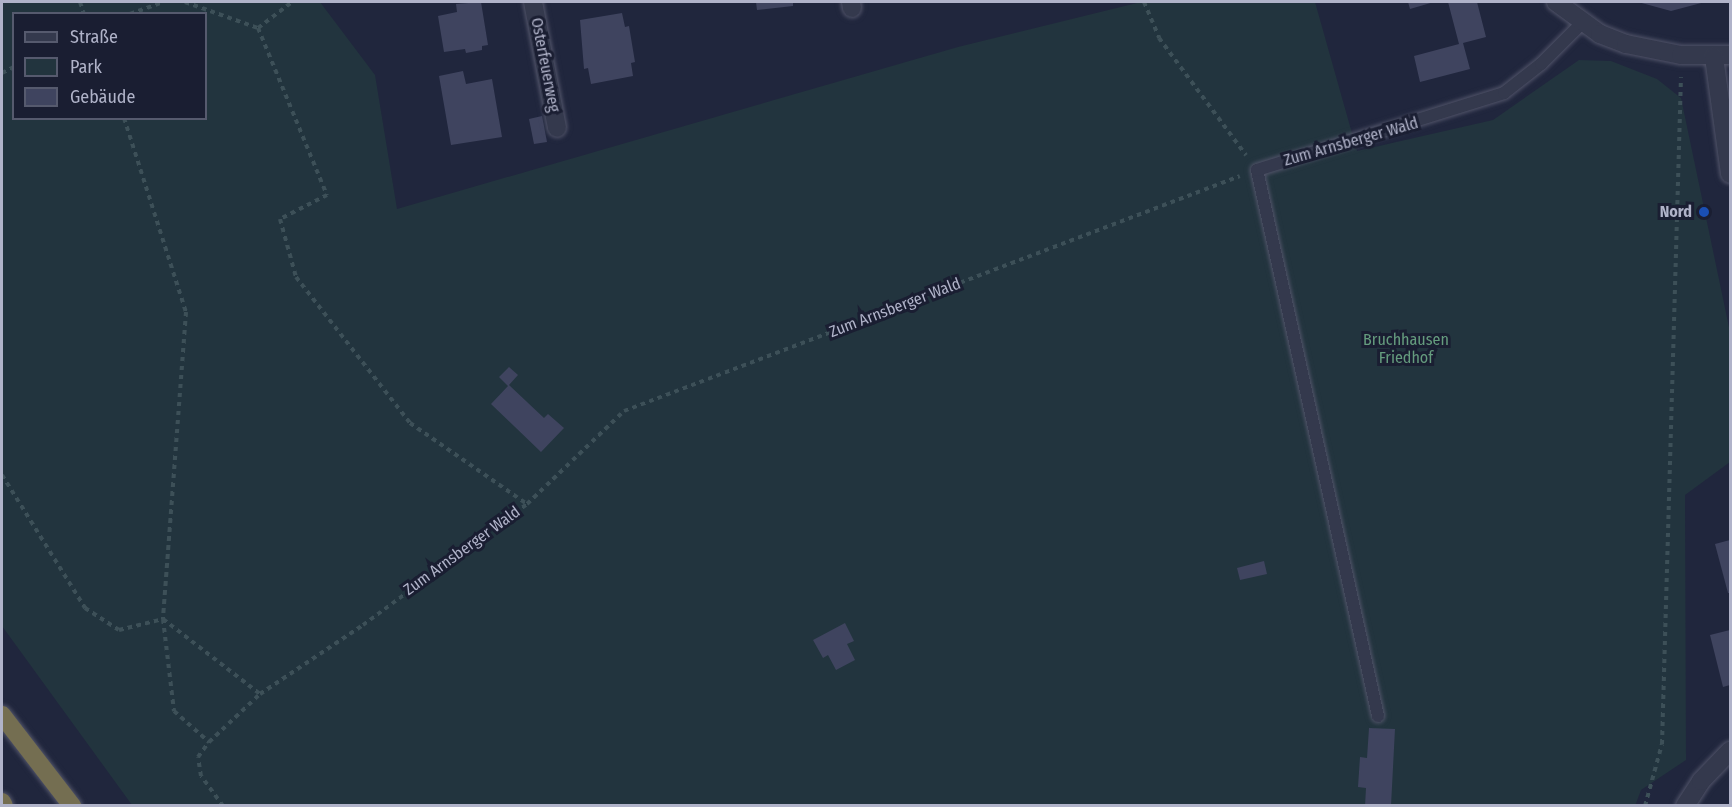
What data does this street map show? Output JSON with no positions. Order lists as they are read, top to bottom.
{
  "streets": {
    "street": ["Osterfeuerweg"],
    "lane": ["Zum Arnsberger Wald"]
  },
  "parks": ["Bruchhausen Friedhof"],
  "places": ["Nord"],
  "legend": ["Straße", "Park", "Gebäude"]
}
